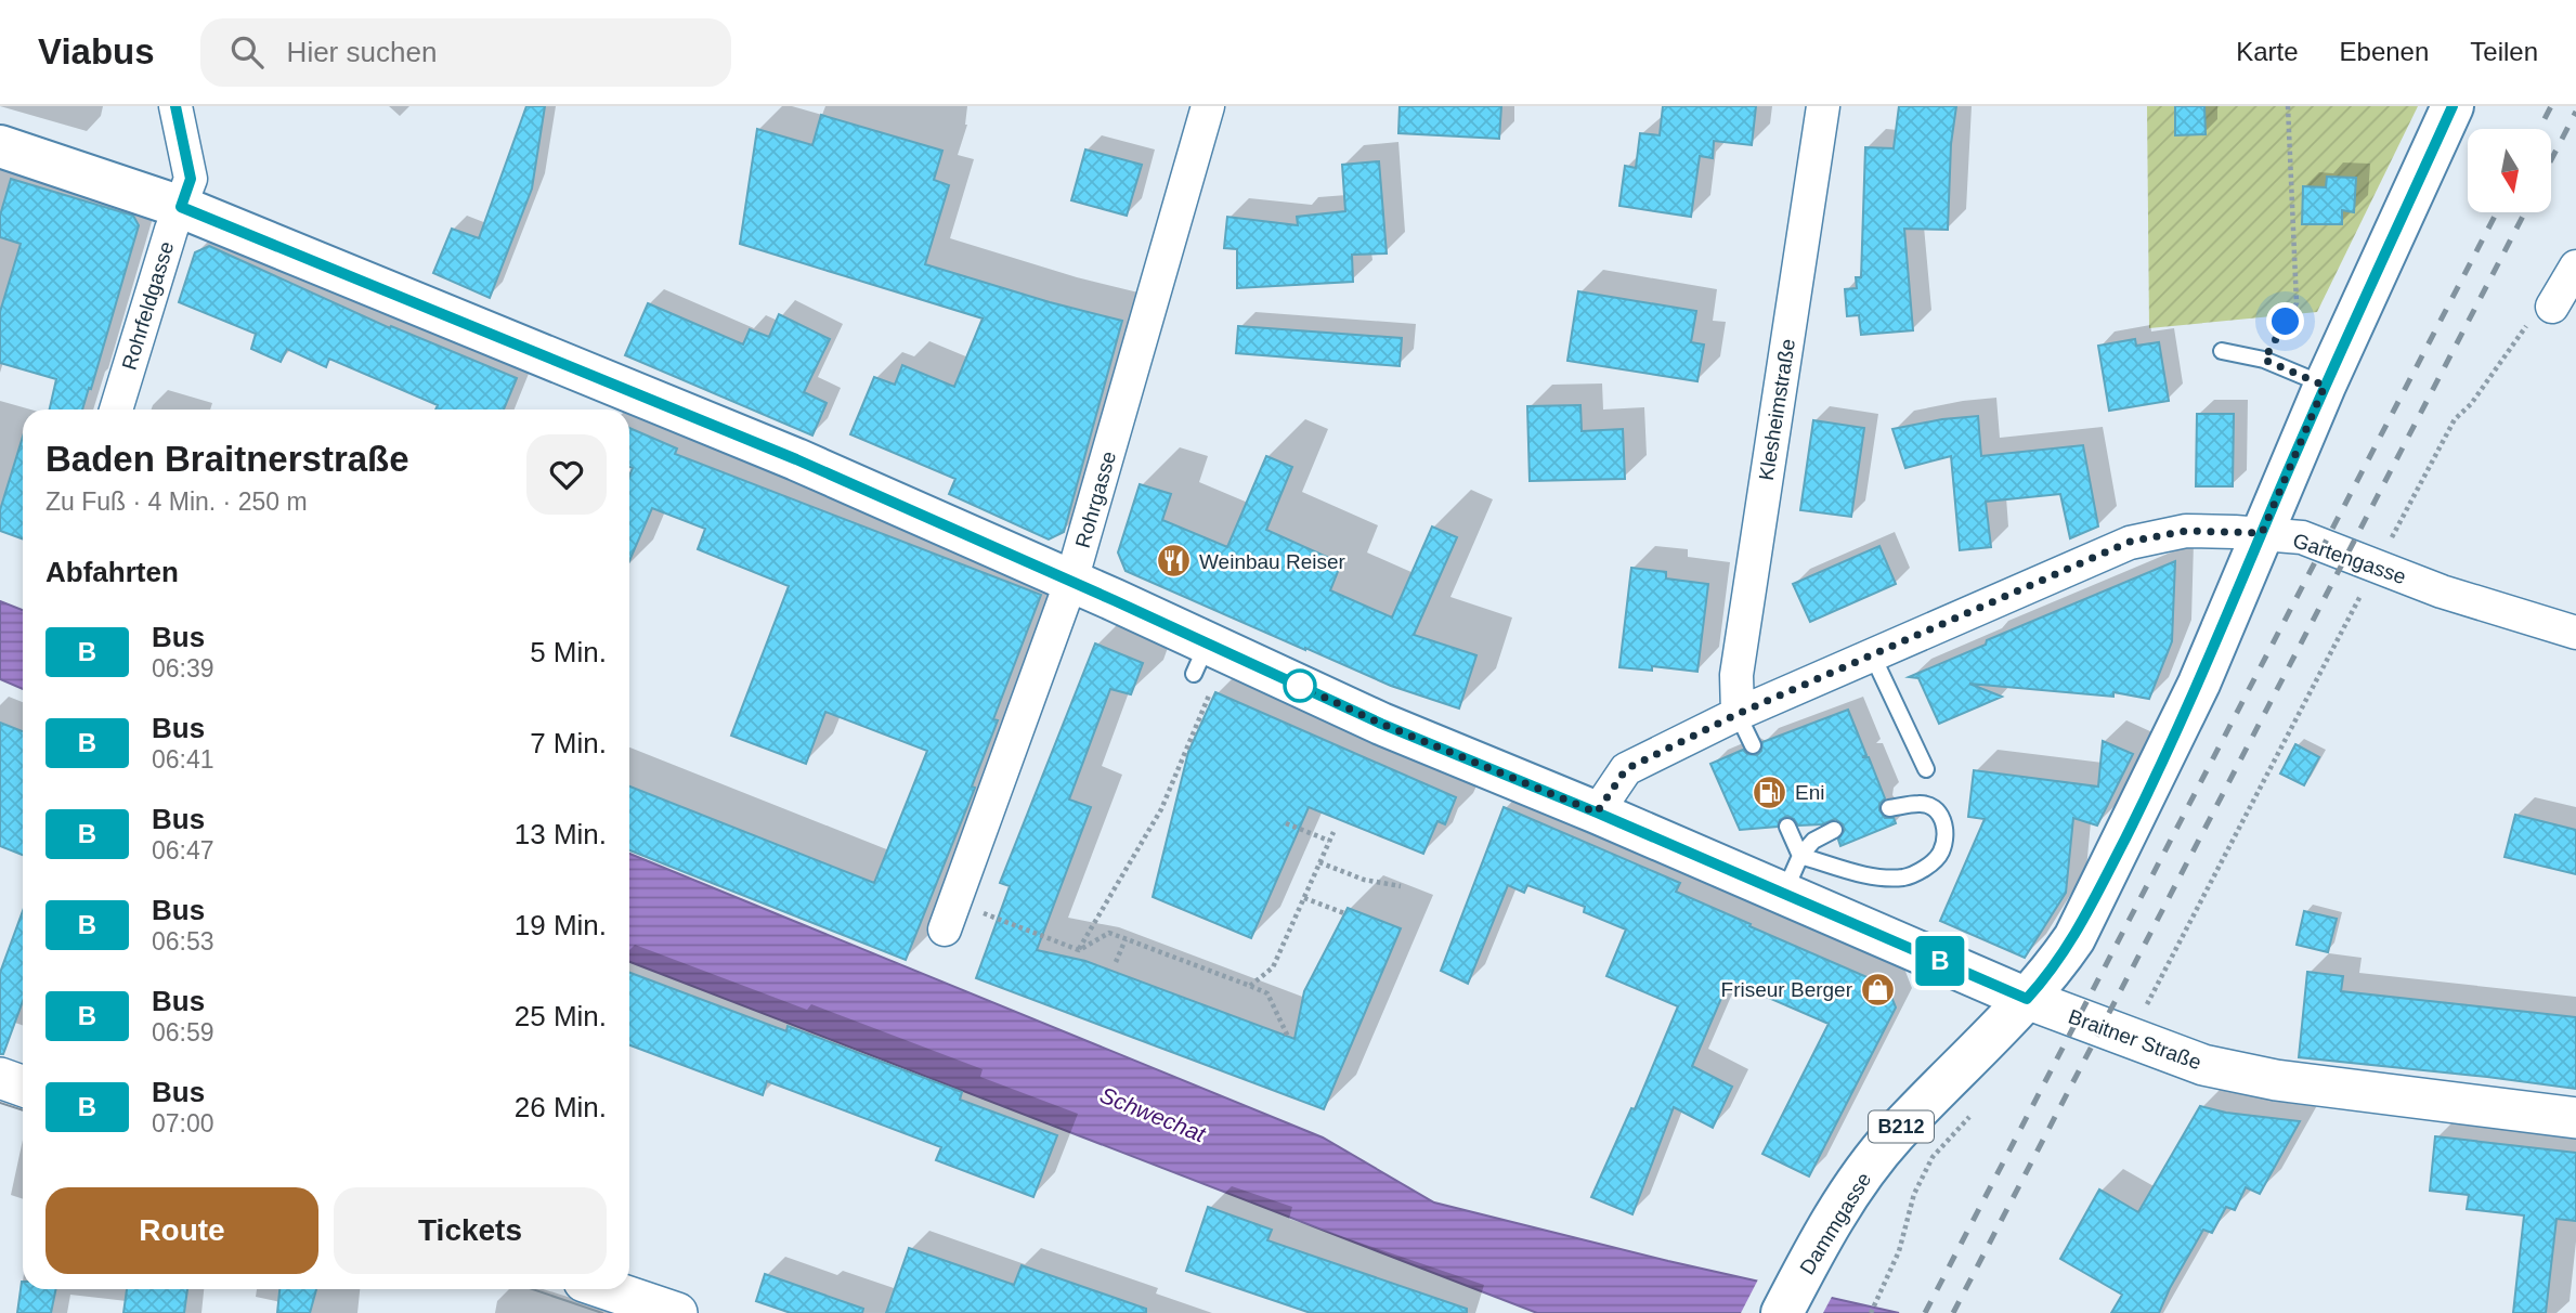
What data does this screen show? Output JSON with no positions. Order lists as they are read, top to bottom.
{
  "streets": {
    "main road": ["Braitner Straße", "B212", "Dammgasse"],
    "street": [
      "Rohrfeldgasse",
      "Klesheimstraße",
      "Rohrgasse",
      "Gartengasse"
    ]
  },
  "crossings": [
    ["Rohrfeldgasse", "Braitner Straße"],
    ["Klesheimstraße", "Gartengasse"],
    ["Rohrgasse", "Braitner Straße"],
    ["Gartengasse", "Braitner Straße"],
    ["Gartengasse", "Dammgasse"],
    ["Braitner Straße", "Dammgasse"]
  ],
  "water": ["Schwechat"],
  "places": {
    "restaurant": ["Weinbau Reiser"],
    "fuel station": ["Eni"],
    "shop": ["Friseur Berger"]
  },
  "lines": ["bus line B"],
  "north": "bottom",
  "page": {
    "header": "Viabus",
    "search": "Hier suchen",
    "nav": ["Karte", "Ebenen", "Teilen"],
    "on_map": "B",
    "heading": [
      ["Baden Braitnerstraße", "Zu Fuß · 4 Min. · 250 m"],
      "Abfahrten"
    ],
    "list": [
      {
        "mark": "B",
        "name": "Bus",
        "note": "06:39",
        "value": "5 Min."
      },
      {
        "mark": "B",
        "name": "Bus",
        "note": "06:41",
        "value": "7 Min."
      },
      {
        "mark": "B",
        "name": "Bus",
        "note": "06:47",
        "value": "13 Min."
      },
      {
        "mark": "B",
        "name": "Bus",
        "note": "06:53",
        "value": "19 Min."
      },
      {
        "mark": "B",
        "name": "Bus",
        "note": "06:59",
        "value": "25 Min."
      },
      {
        "mark": "B",
        "name": "Bus",
        "note": "07:00",
        "value": "26 Min."
      }
    ],
    "buttons": ["Route", "Tickets"]
  }
}
